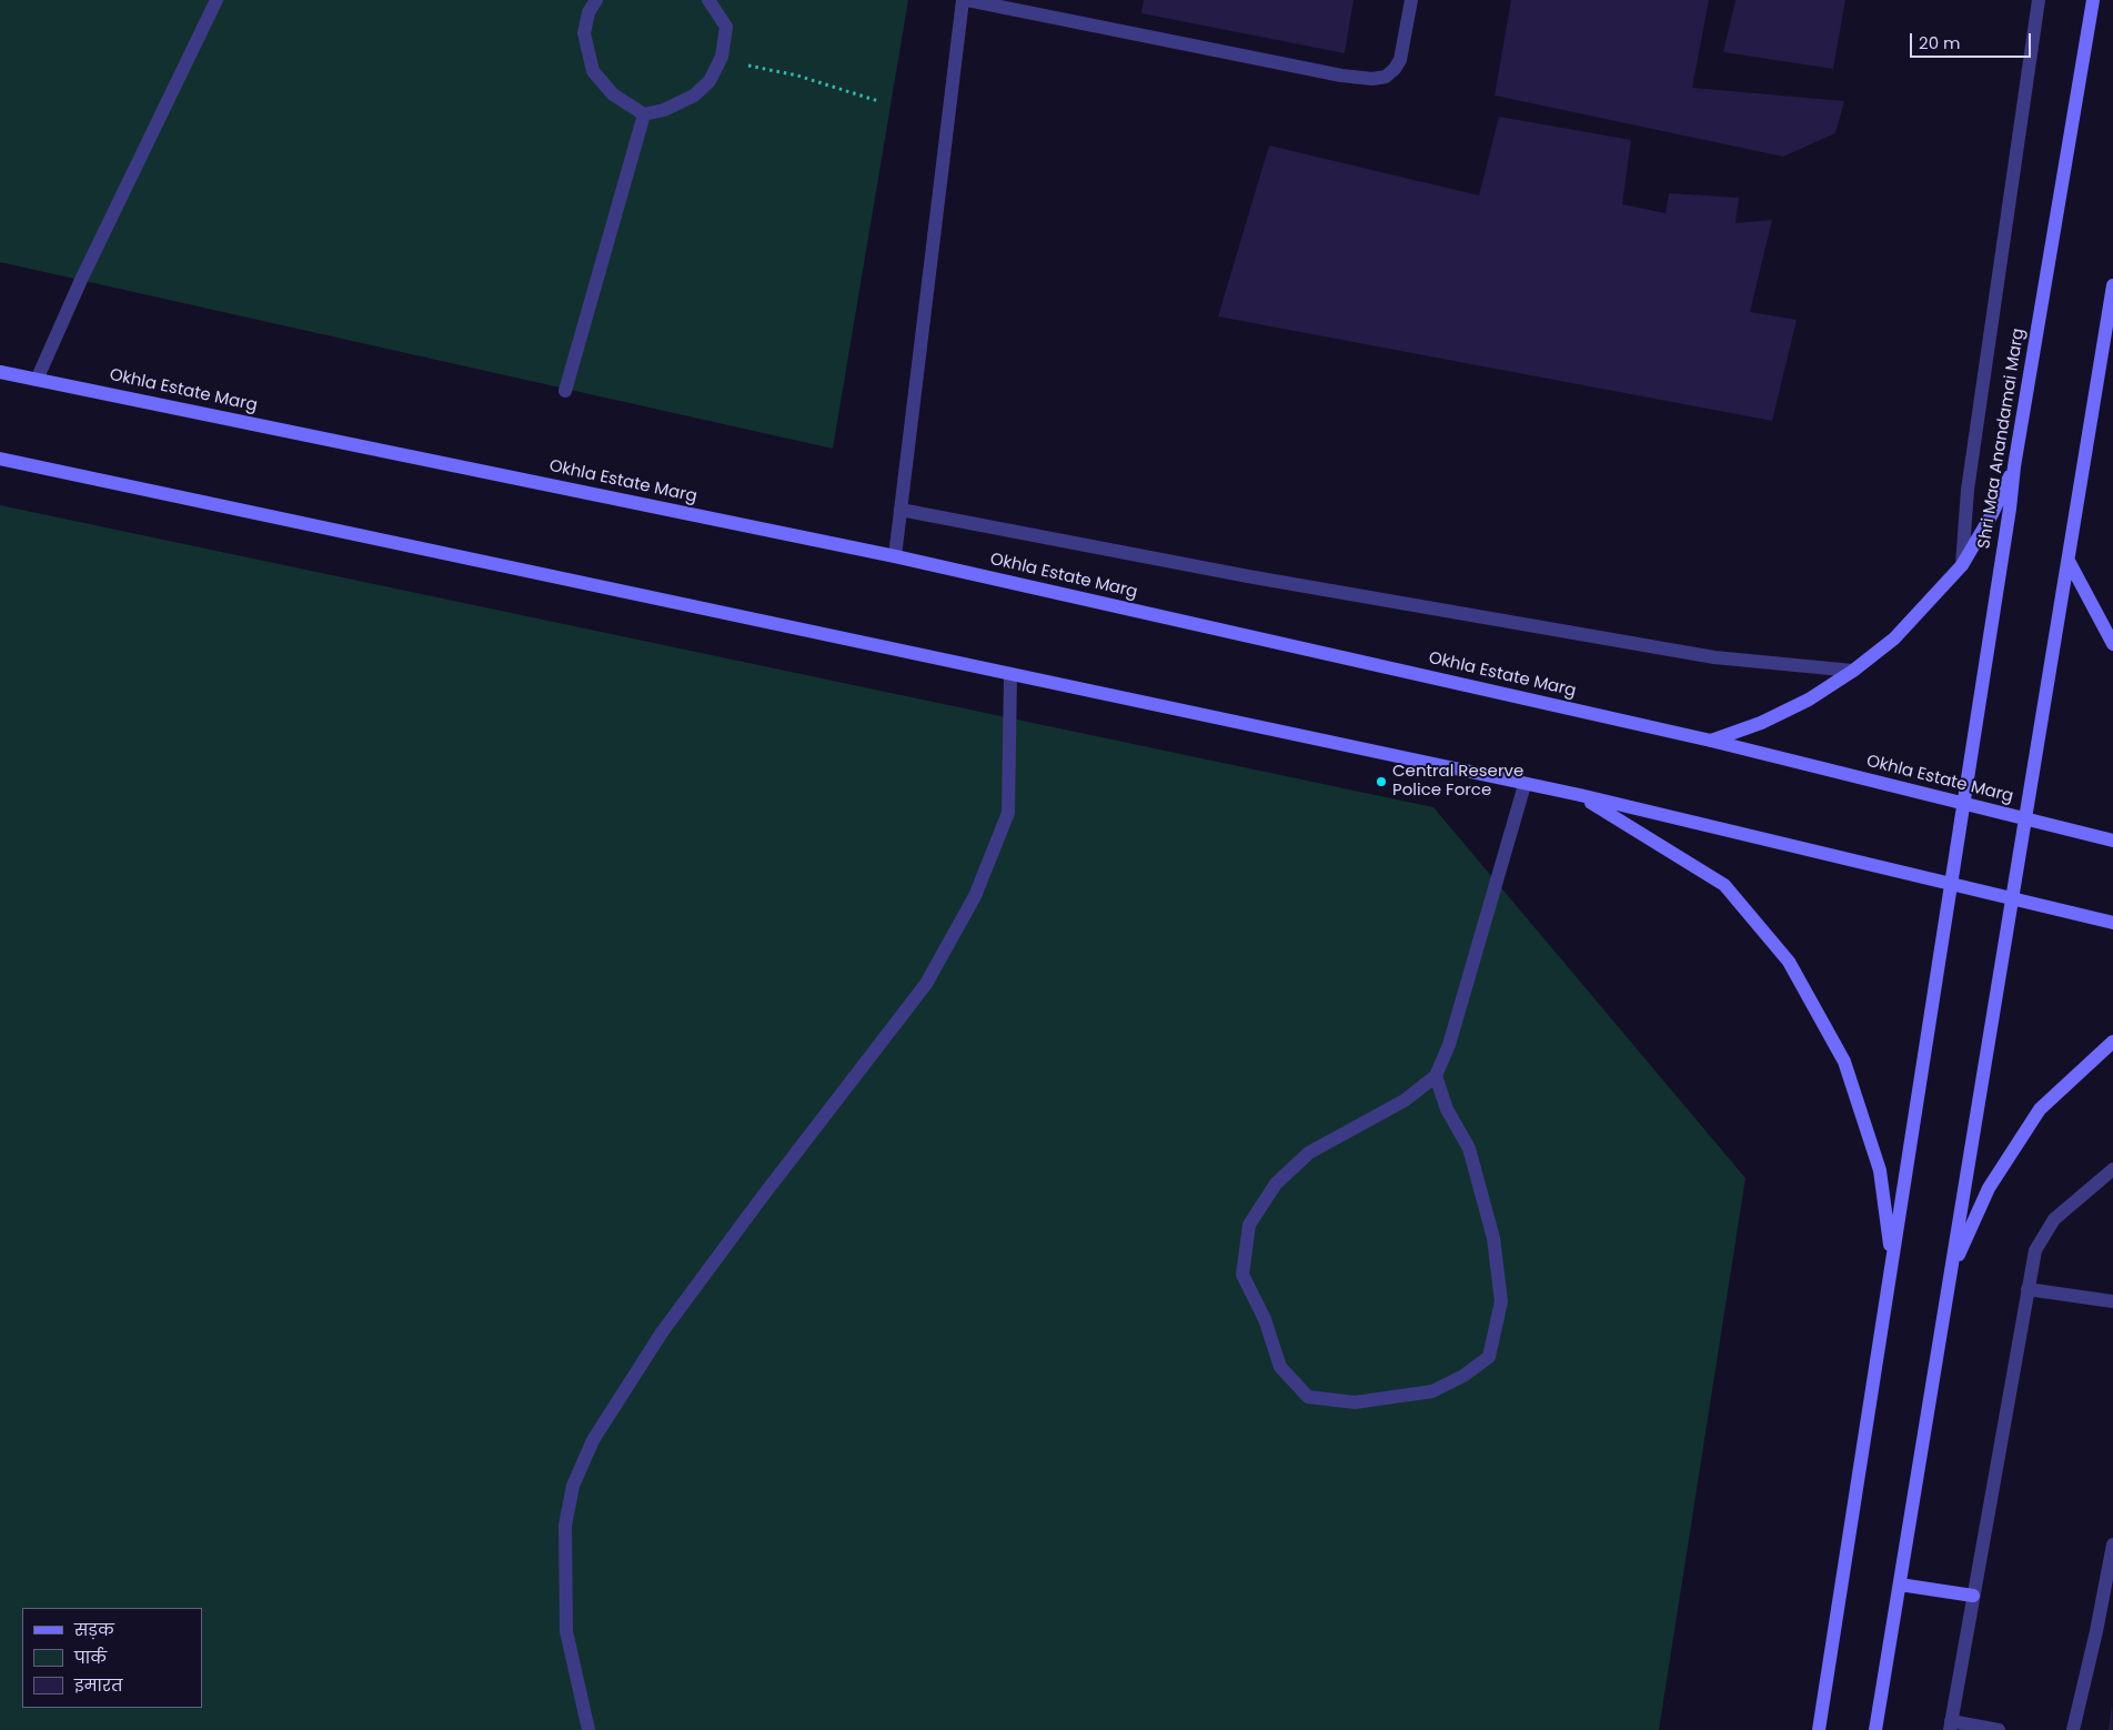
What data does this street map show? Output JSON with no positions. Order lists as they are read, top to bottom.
{
  "streets": {
    "main road": ["Okhla Estate Marg", "Shri Maa Anandamai Marg"]
  },
  "crossings": [
    ["Okhla Estate Marg", "Shri Maa Anandamai Marg"]
  ],
  "places": ["Central Reserve Police Force"],
  "legend": ["सड़क", "पार्क", "इमारत"],
  "scale_bar": "20 m"
}
